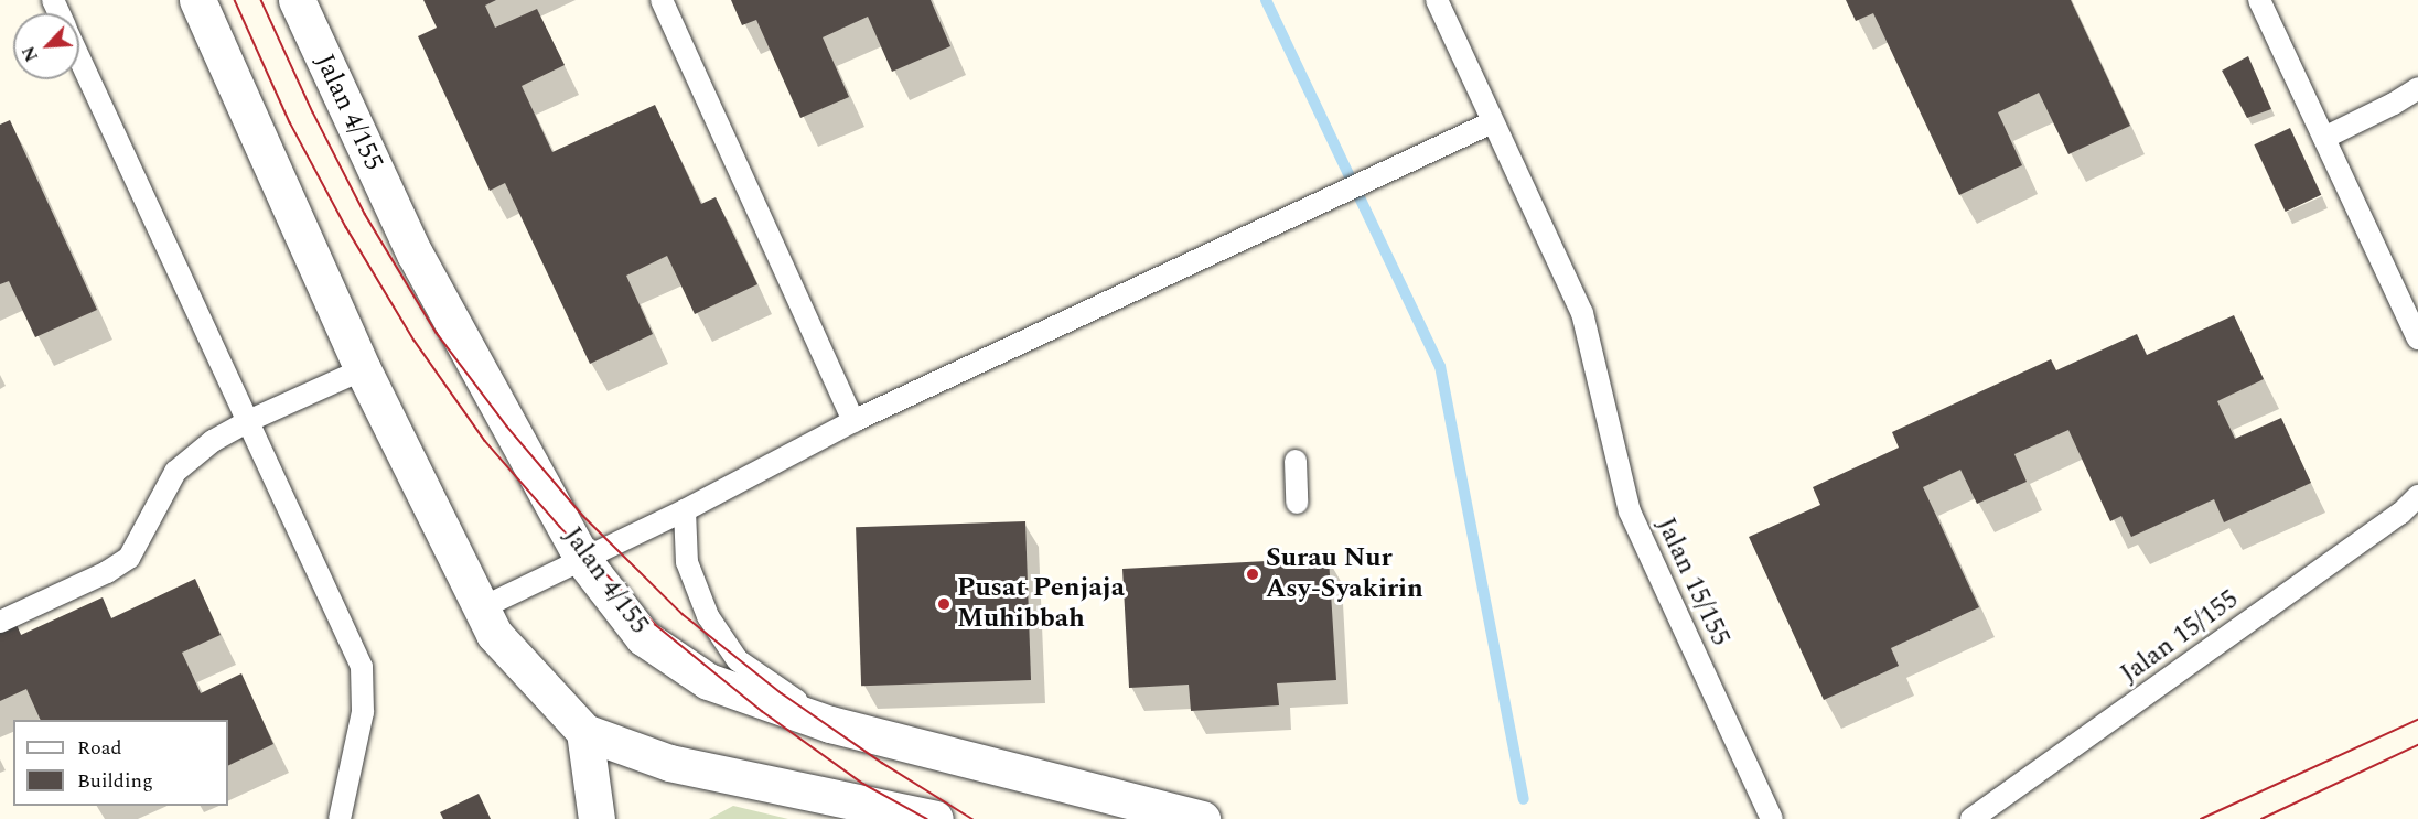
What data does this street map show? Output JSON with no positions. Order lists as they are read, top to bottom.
{
  "streets": {
    "street": ["Jalan 4/155"],
    "lane": ["Jalan 15/155"]
  },
  "places": ["Surau Nur Asy-Syakirin", "Pusat Penjaja Muhibbah"],
  "legend": ["Road", "Building"],
  "north": "bottom left"
}
